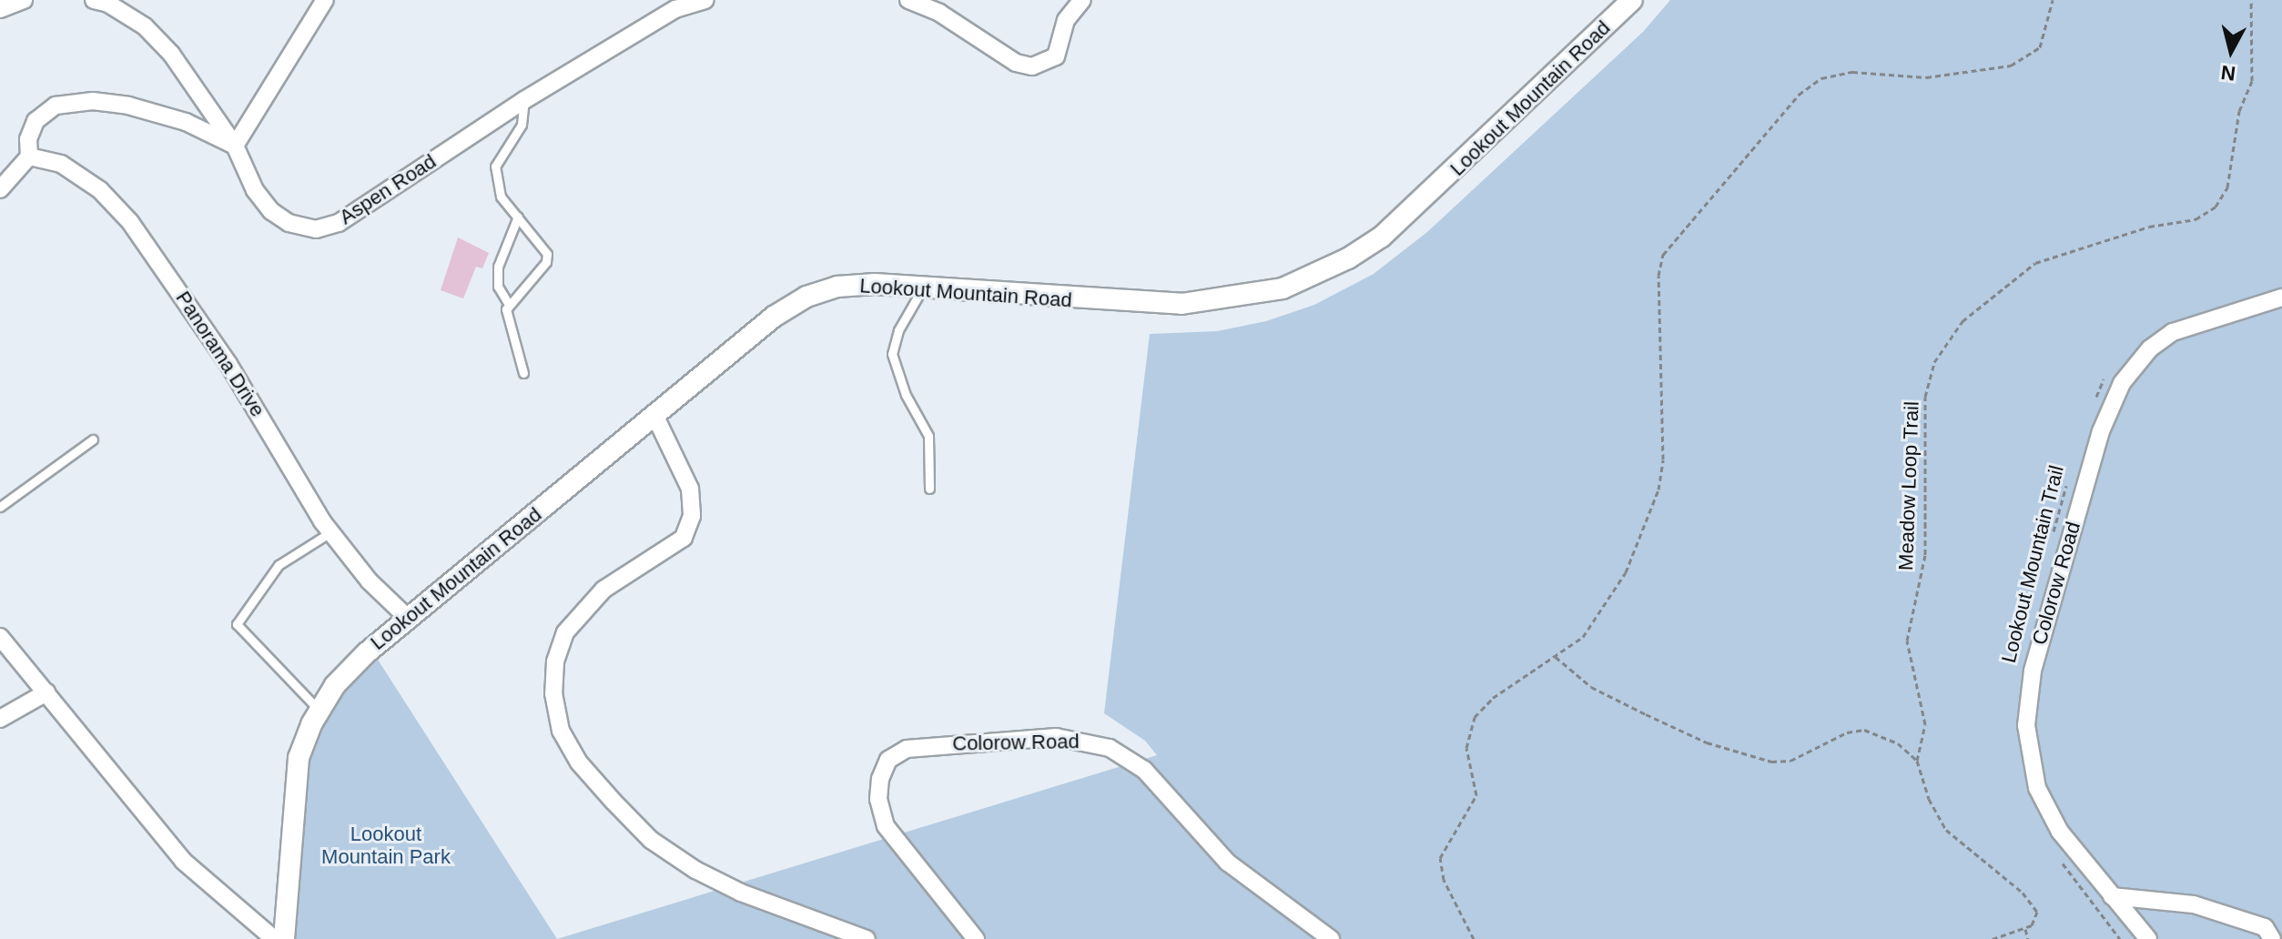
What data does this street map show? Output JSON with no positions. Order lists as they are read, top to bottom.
{
  "streets": {
    "street": [
      "Lookout Mountain Road",
      "Aspen Road",
      "Panorama Drive",
      "Colorow Road"
    ],
    "path": ["Meadow Loop Trail", "Lookout Mountain Trail"]
  },
  "crossings": [
    ["Lookout Mountain Road", "Panorama Drive"]
  ],
  "parks": ["Lookout Mountain Park"],
  "north": "bottom"
}
